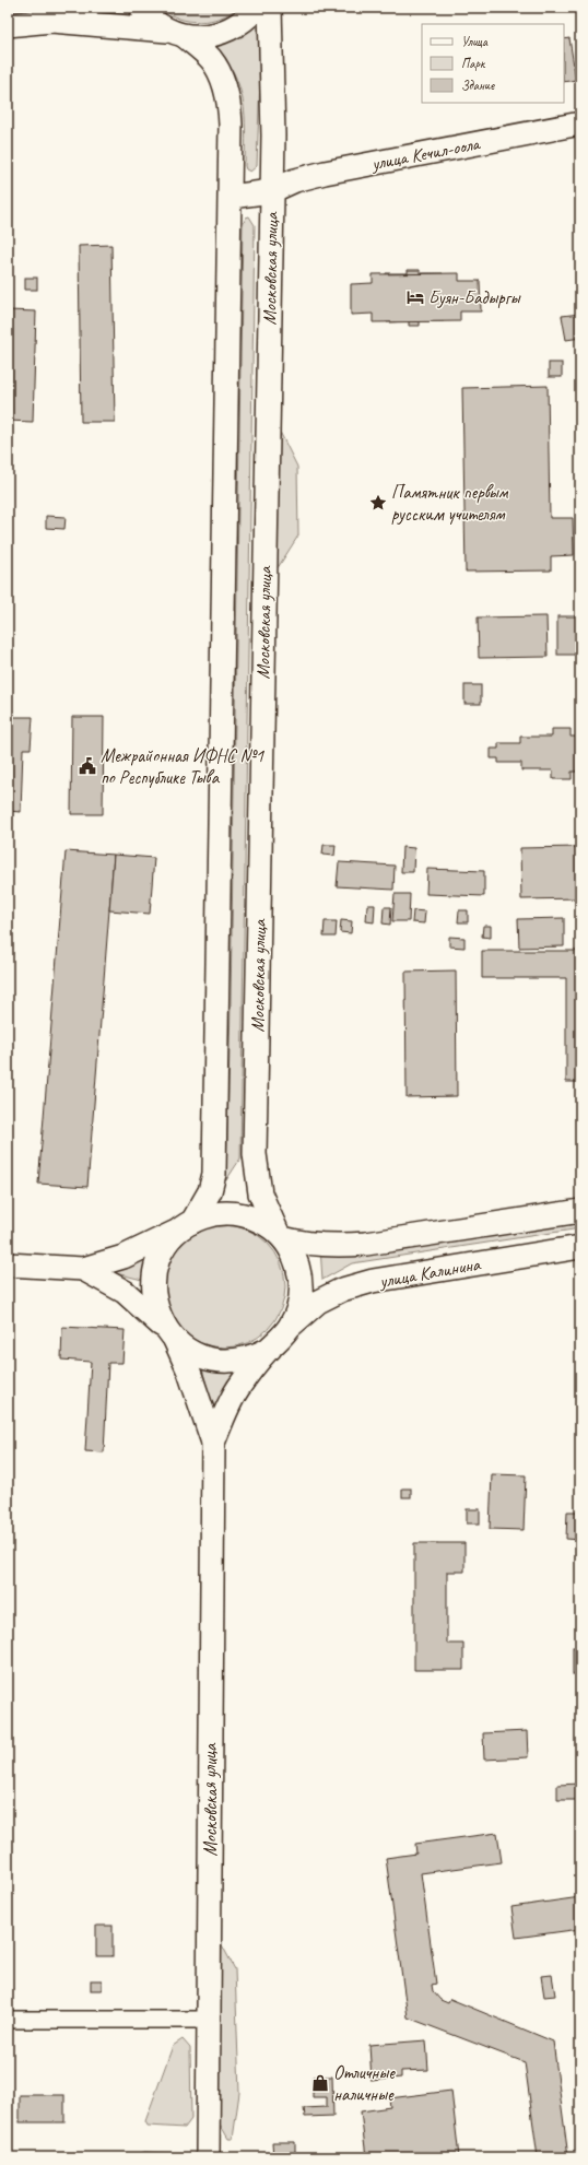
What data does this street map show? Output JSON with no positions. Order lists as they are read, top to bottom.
{
  "streets": {
    "main road": ["улица Кечил-оола", "Московская улица", "улица Калинина"]
  },
  "crossings": [
    ["улица Кечил-оола", "Московская улица"],
    ["Московская улица", "улица Калинина"]
  ],
  "places": {
    "hotel": ["Буян-Бадыргы"],
    "place": ["Памятник первым русским учителям"],
    "public building": ["Межрайонная ИФНС №1 по Республике Тыва"],
    "shop": ["Отличные наличные"]
  },
  "legend": ["Улица", "Парк", "Здание"]
}
